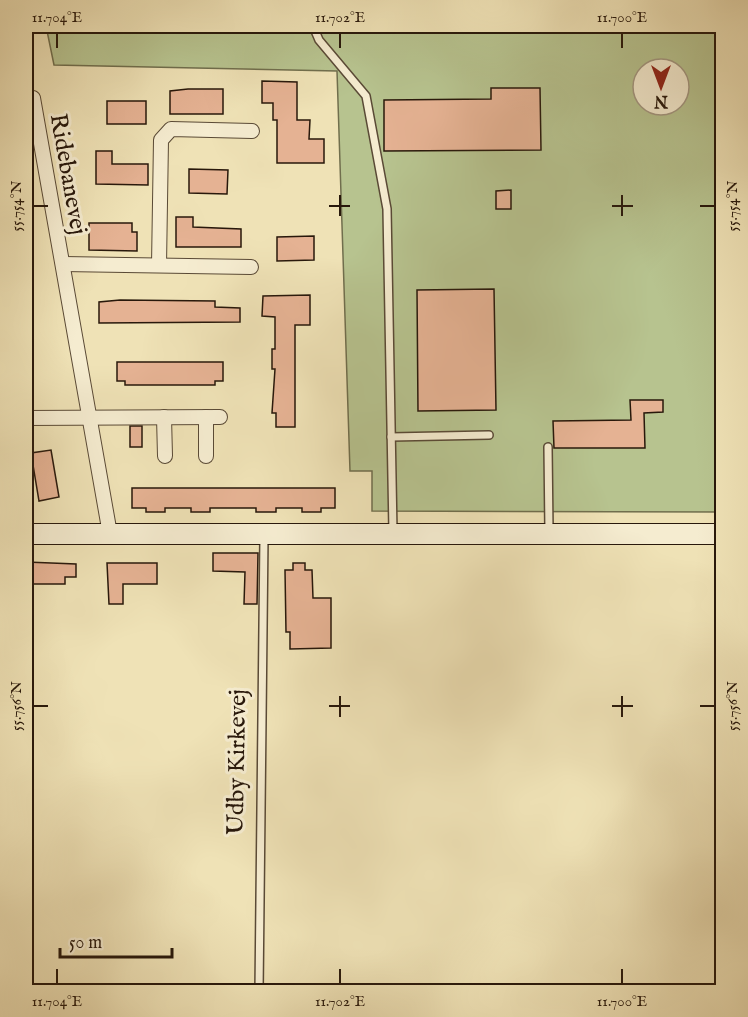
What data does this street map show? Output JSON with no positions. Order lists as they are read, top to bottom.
{
  "streets": {
    "street": ["Ridebanevej"],
    "lane": ["Udby Kirkevej"]
  },
  "scale_bar": "50 m",
  "north": "bottom",
  "coordinates": [
    "11.704°E",
    "11.702°E",
    "11.700°E",
    "55.754°N",
    "55.756°N"
  ]
}
